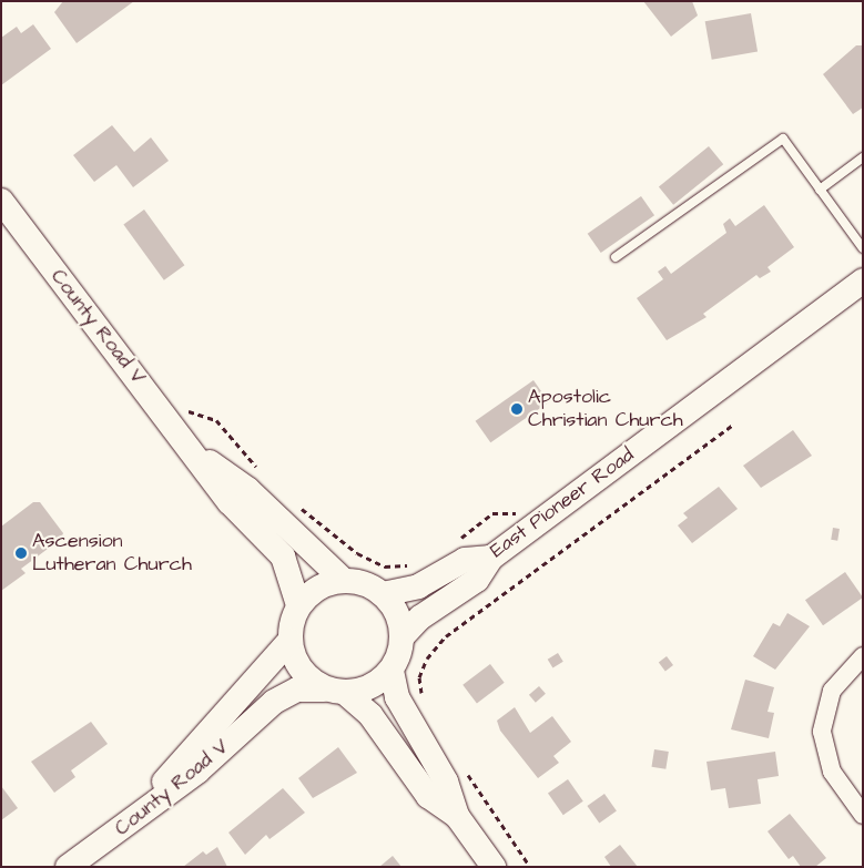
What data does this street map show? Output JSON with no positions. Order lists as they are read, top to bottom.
{
  "streets": {
    "main road": ["County Road V", "East Pioneer Road"]
  },
  "crossings": [
    ["County Road V", "East Pioneer Road"]
  ],
  "places": ["Apostolic Christian Church", "Ascension Lutheran Church"]
}
